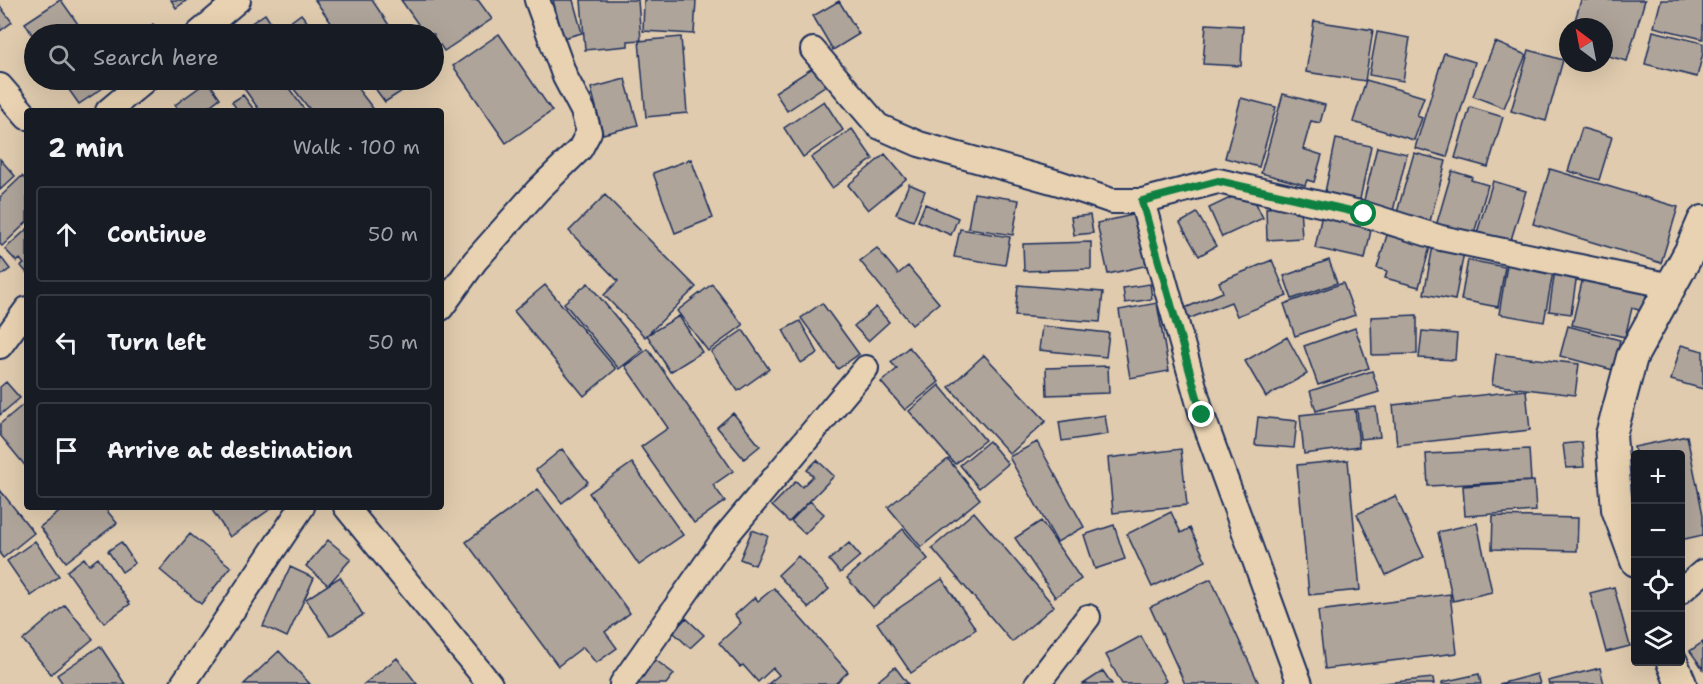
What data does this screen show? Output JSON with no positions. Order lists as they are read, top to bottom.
{
  "north": "top left",
  "page": {
    "search": "Search here",
    "heading": ["2 min", "Walk · 100 m"],
    "list": [
      ["Continue", "50 m"],
      ["Turn left", "50 m"],
      "Arrive at destination"
    ],
    "map_buttons": ["+", "−"]
  }
}
